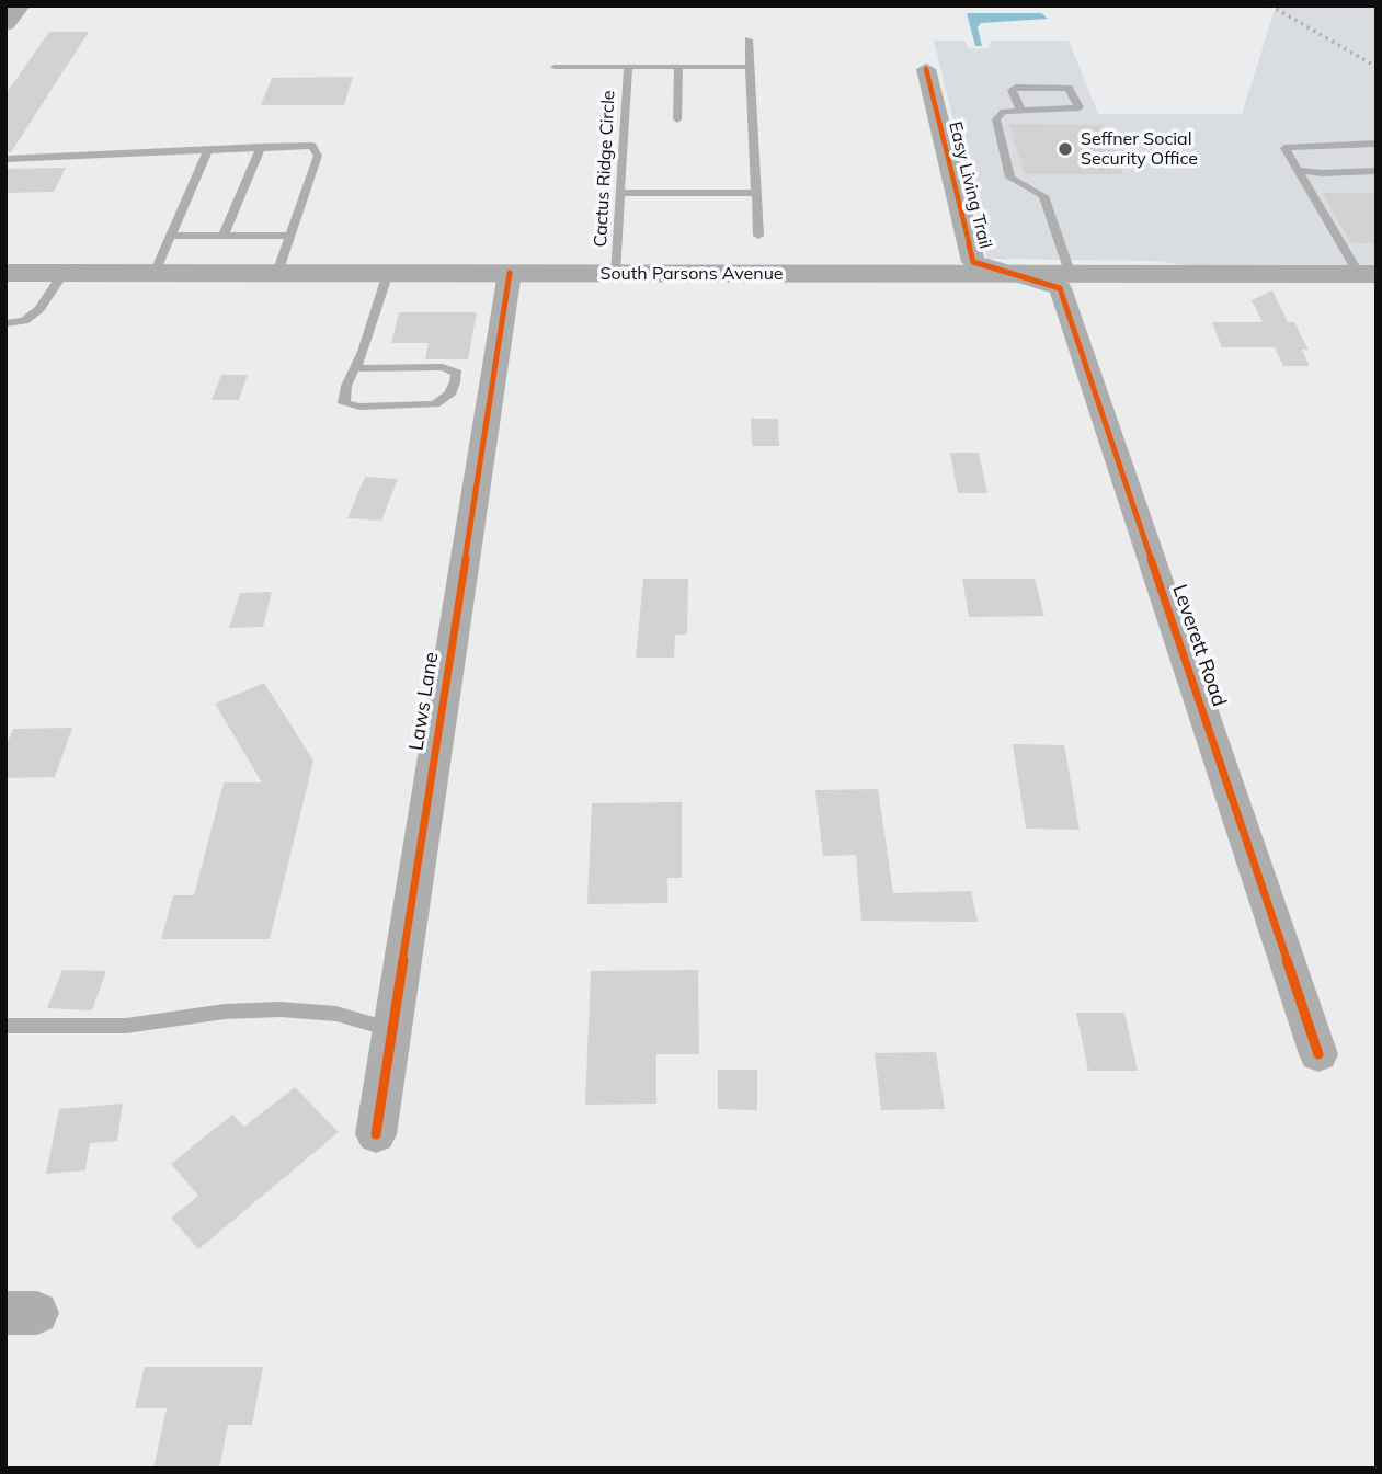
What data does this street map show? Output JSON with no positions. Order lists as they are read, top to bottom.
{
  "streets": {
    "main road": ["South Parsons Avenue"],
    "street": ["Easy Living Trail", "Leverett Road", "Laws Lane"],
    "lane": ["Cactus Ridge Circle"]
  },
  "crossings": [
    ["Cactus Ridge Circle", "South Parsons Avenue"],
    ["Easy Living Trail", "South Parsons Avenue"],
    ["Easy Living Trail", "Leverett Road"],
    ["South Parsons Avenue", "Leverett Road"],
    ["South Parsons Avenue", "Laws Lane"]
  ],
  "places": ["Seffner Social Security Office"]
}
